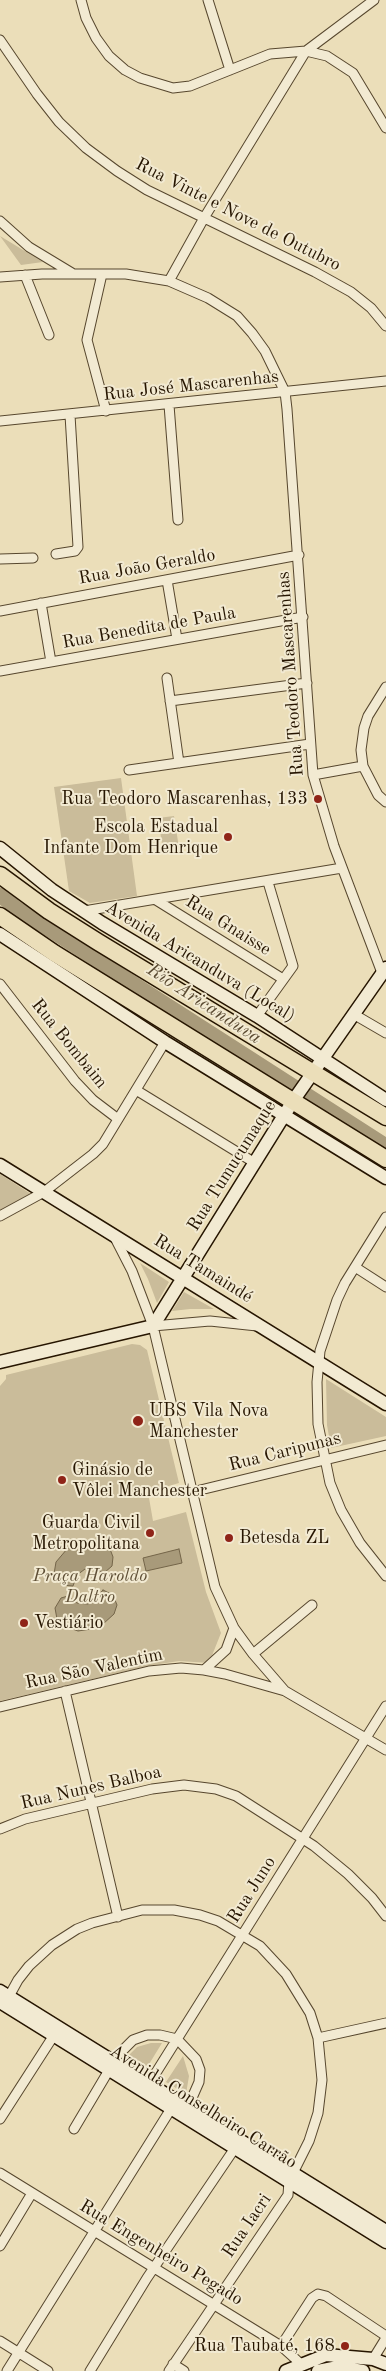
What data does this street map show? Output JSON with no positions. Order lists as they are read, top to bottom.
{
  "streets": {
    "main road": [
      "Avenida Aricanduva (Local)",
      "Rua Tumucumaque",
      "Rua Tamaindé",
      "Avenida Conselheiro Carrão"
    ],
    "street": [
      "Rua Vinte e Nove de Outubro",
      "Rua José Mascarenhas",
      "Rua João Geraldo",
      "Rua Benedita de Paula",
      "Rua Teodoro Mascarenhas",
      "Rua Gnaisse",
      "Rua Bombaim",
      "Rua Caripunas",
      "Rua São Valentim",
      "Rua Nunes Balboa",
      "Rua Juno",
      "Rua Iacri",
      "Rua Engenheiro Pegado"
    ]
  },
  "crossings": [
    ["Rua José Mascarenhas", "Rua Teodoro Mascarenhas"],
    ["Rua João Geraldo", "Rua Teodoro Mascarenhas"],
    ["Rua Benedita de Paula", "Rua Teodoro Mascarenhas"],
    ["Rua Teodoro Mascarenhas", "Rua Tumucumaque"],
    ["Avenida Aricanduva (Local)", "Rua Tumucumaque"],
    ["Rua Tumucumaque", "Rua Tamaindé"],
    ["Rua São Valentim", "Rua Juno"],
    ["Rua Nunes Balboa", "Rua Juno"],
    ["Rua Juno", "Avenida Conselheiro Carrão"],
    ["Rua Juno", "Rua Iacri"],
    ["Avenida Conselheiro Carrão", "Rua Iacri"],
    ["Rua Iacri", "Rua Engenheiro Pegado"]
  ],
  "water": ["Rio Aricanduva"],
  "parks": ["Praça Haroldo Daltro"],
  "places": [
    "Rua Teodoro Mascarenhas, 133",
    "Escola Estadual Infante Dom Henrique",
    "UBS Vila Nova Manchester",
    "Ginásio de Vôlei Manchester",
    "Guarda Civil Metropolitana",
    "Betesda ZL",
    "Vestiário",
    "Rua Taubaté, 168"
  ]
}
